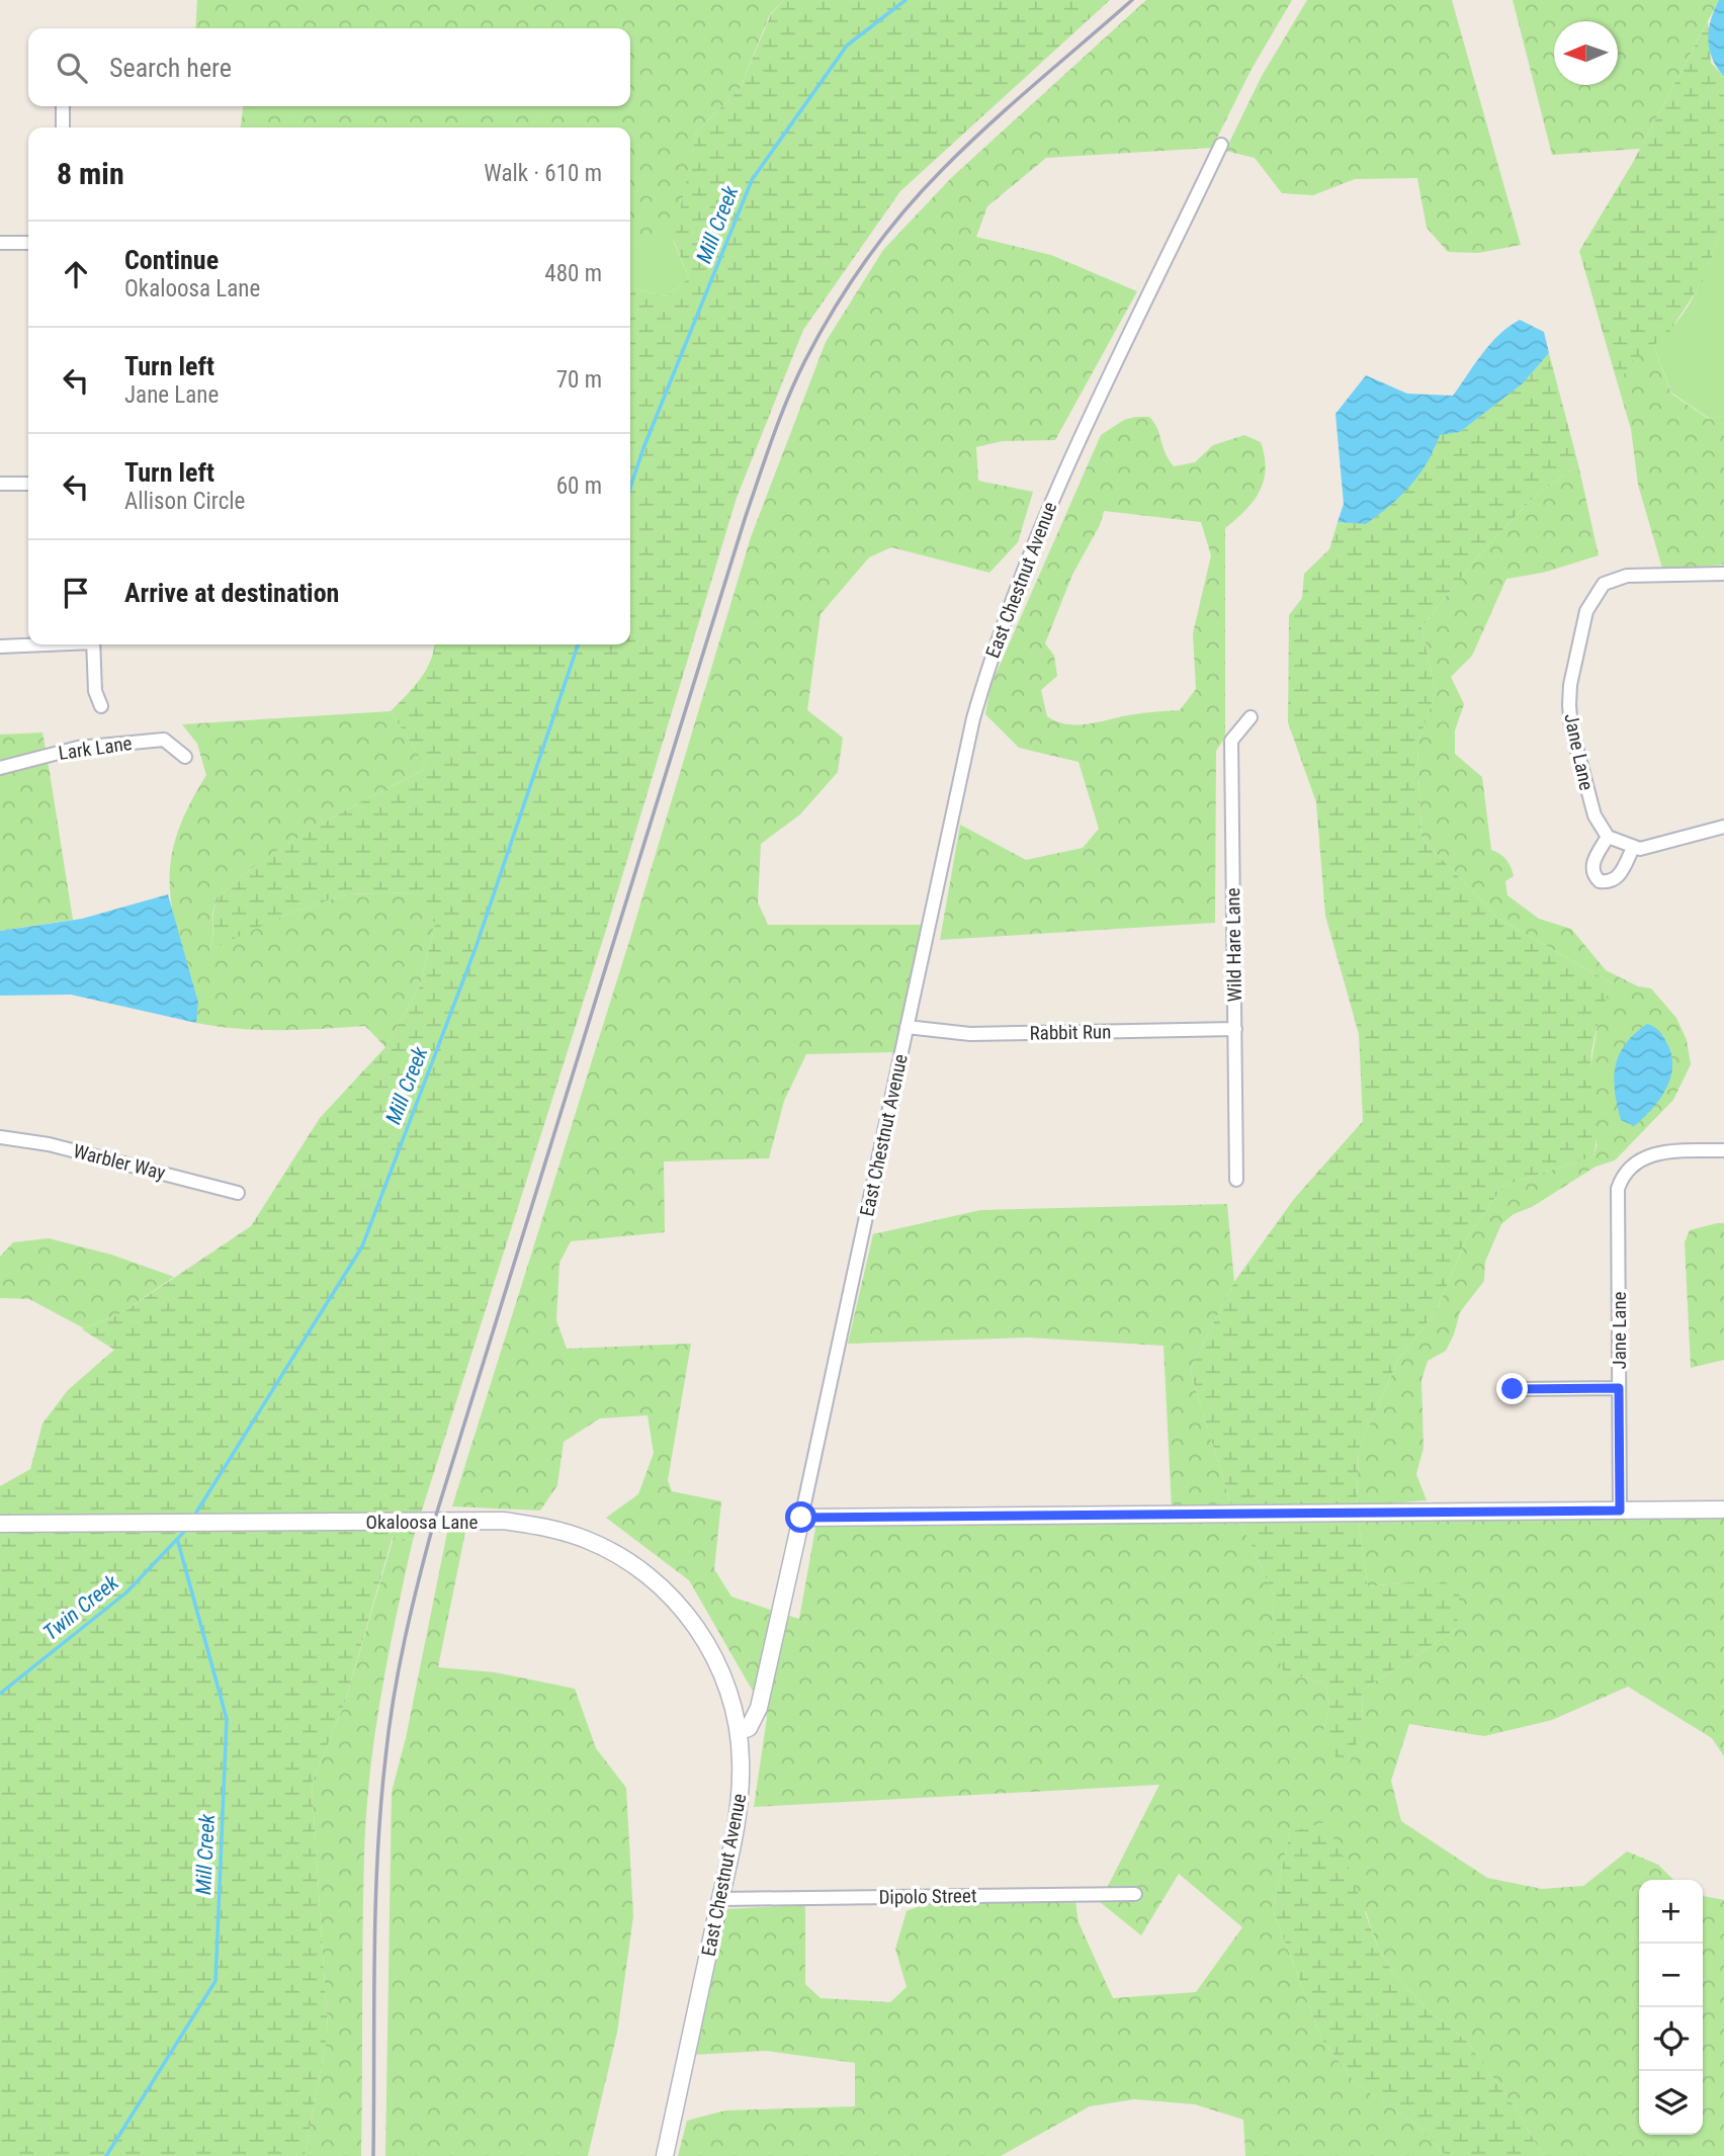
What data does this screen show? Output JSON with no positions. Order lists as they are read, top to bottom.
{
  "streets": {
    "street": [
      "East Chestnut Avenue",
      "Lark Lane",
      "Jane Lane",
      "Wild Hare Lane",
      "Rabbit Run",
      "Warbler Way",
      "Okaloosa Lane",
      "Dipolo Street"
    ]
  },
  "crossings": [
    ["East Chestnut Avenue", "Rabbit Run"],
    ["East Chestnut Avenue", "Okaloosa Lane"],
    ["East Chestnut Avenue", "Dipolo Street"],
    ["Wild Hare Lane", "Rabbit Run"]
  ],
  "water": ["Mill Creek", "Twin Creek"],
  "north": "left",
  "page": {
    "search": "Search here",
    "heading": ["8 min", "Walk · 610 m"],
    "list": [
      ["Continue", "Okaloosa Lane", "480 m"],
      ["Turn left", "Jane Lane", "70 m"],
      ["Turn left", "Allison Circle", "60 m"],
      "Arrive at destination"
    ],
    "map_buttons": ["+", "−"]
  }
}
